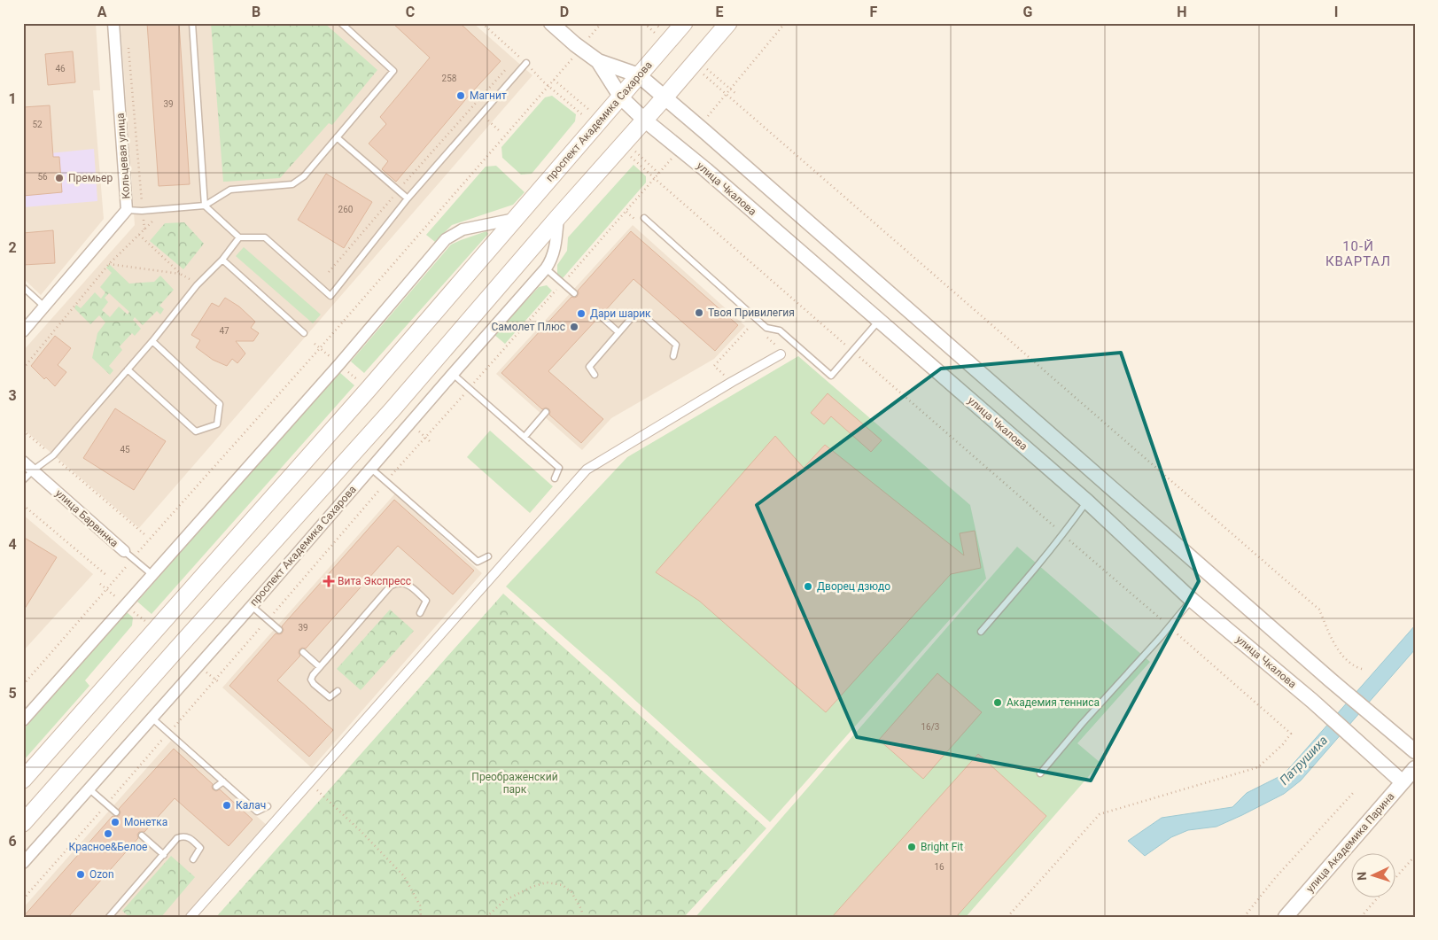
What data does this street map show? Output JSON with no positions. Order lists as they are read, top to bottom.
{
  "streets": {
    "main road": ["проспект Академика Сахарова"],
    "street": [
      "Кольцевая улица",
      "улица Чкалова",
      "улица Барвинка",
      "улица Академика Парина"
    ]
  },
  "crossings": [
    ["проспект Академика Сахарова", "улица Чкалова"],
    ["улица Чкалова", "улица Академика Парина"]
  ],
  "districts": ["10-Й КВАРТАЛ"],
  "water": ["Патрушиха"],
  "parks": ["Преображенский парк"],
  "places": {
    "other": [
      "Магнит",
      "Премьер",
      "Твоя Привилегия",
      "Дари шарик",
      "Самолет Плюс",
      "Дворец дзюдо",
      "Академия тенниса",
      "Калач",
      "Монетка",
      "Красное&Белое",
      "Bright Fit",
      "Ozon"
    ],
    "health": ["Вита Экспресс"]
  },
  "house_numbers": [
    "46",
    "258",
    "39",
    "52",
    "56",
    "260",
    "47",
    "45",
    "39",
    "16/3",
    "16"
  ],
  "north": "left",
  "grid": {
    "columns": [
      "A",
      "B",
      "C",
      "D",
      "E",
      "F",
      "G",
      "H",
      "I"
    ],
    "rows": [
      "1",
      "2",
      "3",
      "4",
      "5",
      "6"
    ]
  }
}
